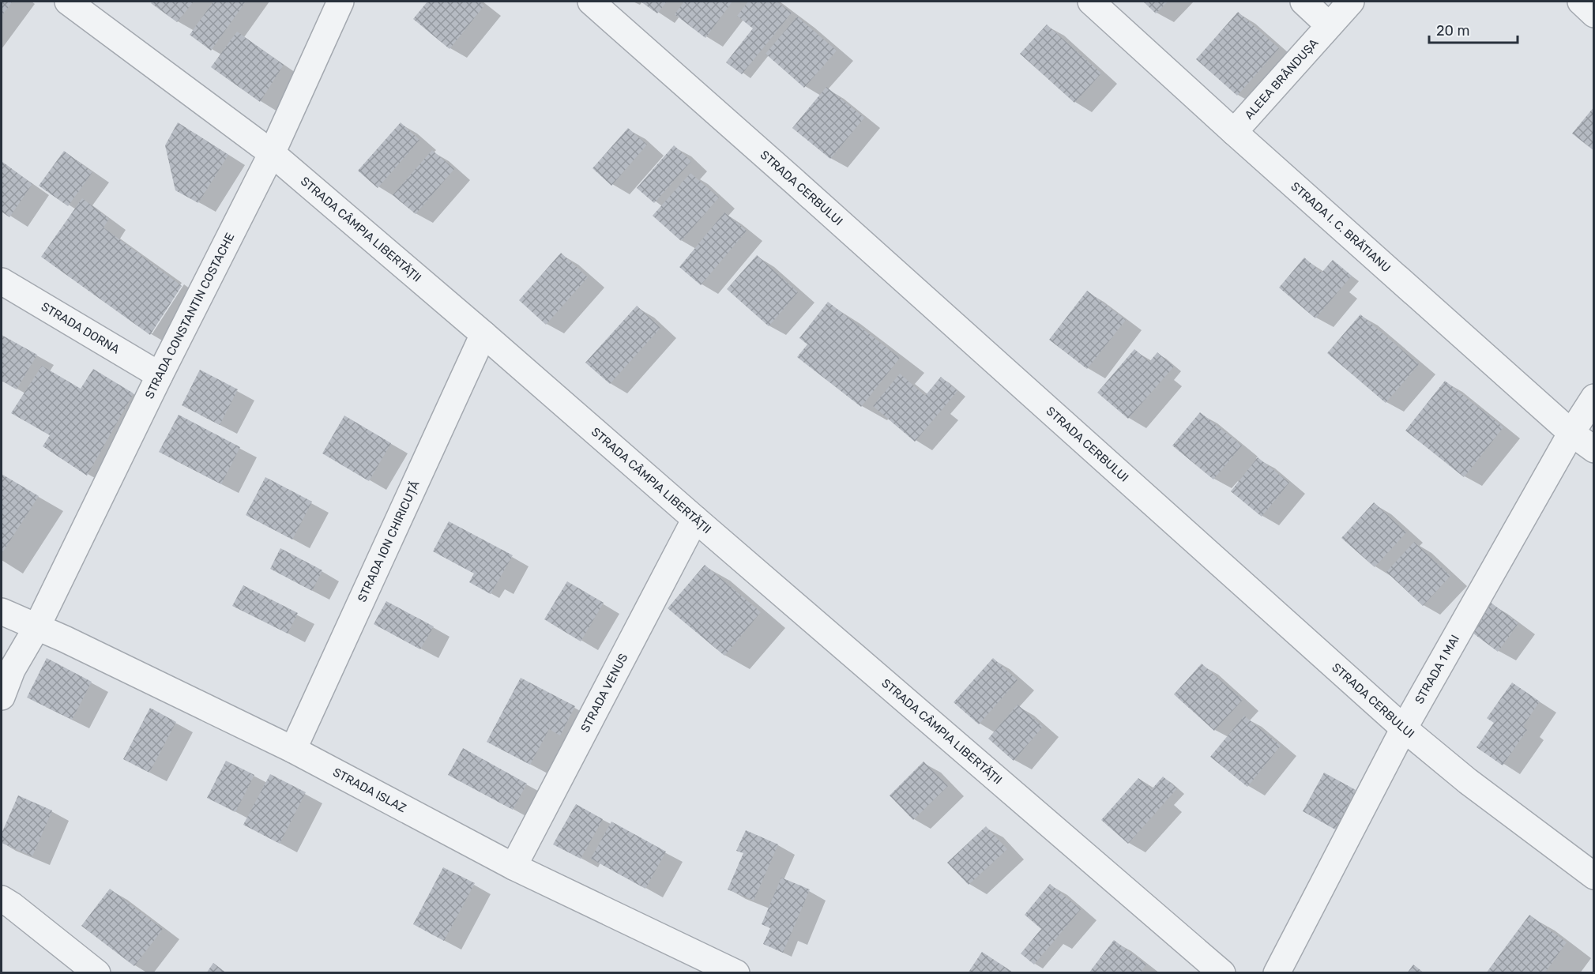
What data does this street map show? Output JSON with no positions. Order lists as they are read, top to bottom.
{
  "streets": {
    "street": [
      "ALEEA BRÂNDUȘA",
      "STRADA CERBULUI",
      "STRADA I. C. BRĂTIANU",
      "STRADA CÂMPIA LIBERTĂȚII",
      "STRADA CONSTANTIN COSTACHE",
      "STRADA DORNA",
      "STRADA ION CHIRICUȚĂ",
      "STRADA 1 MAI",
      "STRADA VENUS",
      "STRADA ISLAZ"
    ]
  },
  "crossings": [
    ["ALEEA BRÂNDUȘA", "STRADA I. C. BRĂTIANU"],
    ["STRADA CERBULUI", "STRADA 1 MAI"],
    ["STRADA I. C. BRĂTIANU", "STRADA 1 MAI"],
    ["STRADA CÂMPIA LIBERTĂȚII", "STRADA CONSTANTIN COSTACHE"],
    ["STRADA CÂMPIA LIBERTĂȚII", "STRADA ION CHIRICUȚĂ"],
    ["STRADA CÂMPIA LIBERTĂȚII", "STRADA VENUS"],
    ["STRADA CONSTANTIN COSTACHE", "STRADA DORNA"],
    ["STRADA CONSTANTIN COSTACHE", "STRADA ISLAZ"],
    ["STRADA ION CHIRICUȚĂ", "STRADA ISLAZ"],
    ["STRADA VENUS", "STRADA ISLAZ"]
  ],
  "scale_bar": "20 m"
}
